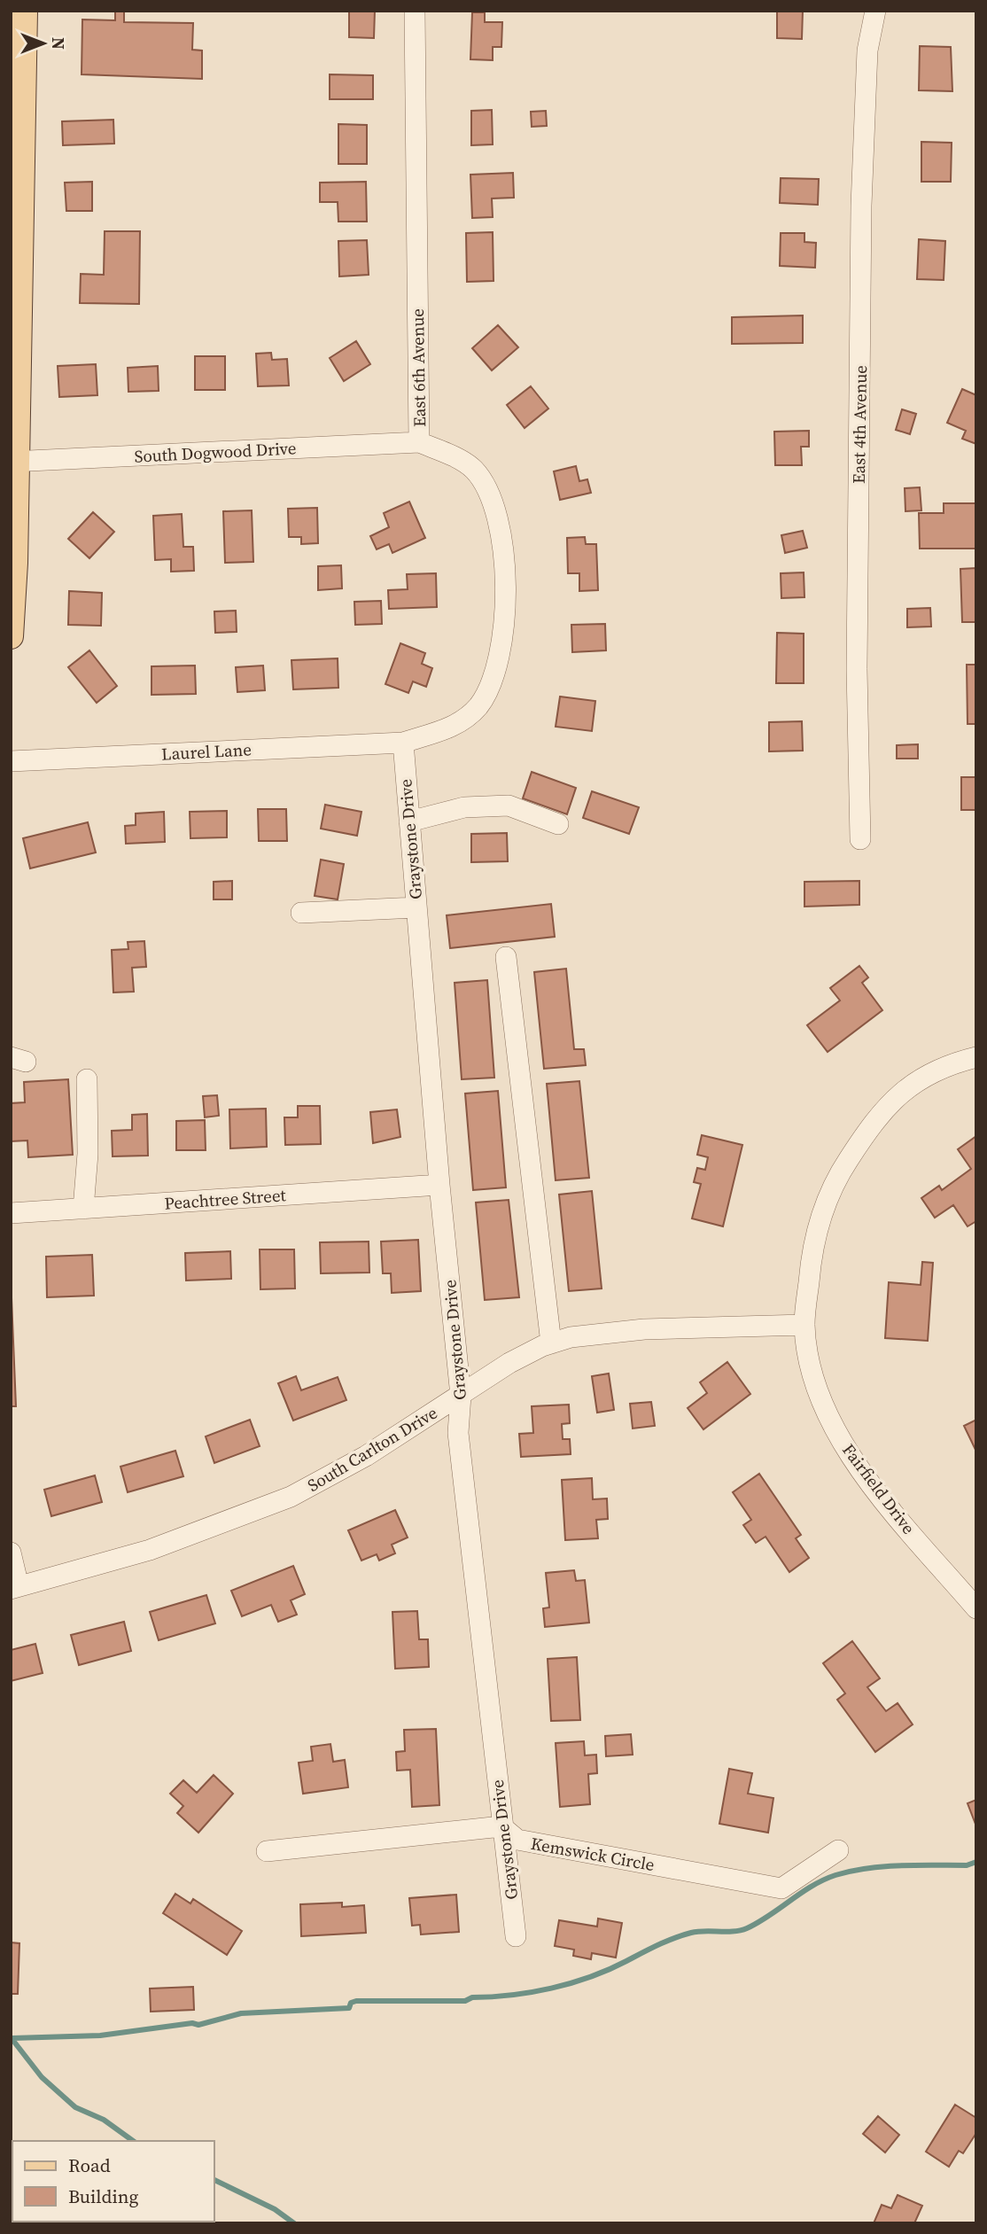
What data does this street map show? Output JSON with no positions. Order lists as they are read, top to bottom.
{
  "streets": {
    "street": [
      "East 6th Avenue",
      "East 4th Avenue",
      "South Dogwood Drive",
      "Laurel Lane",
      "Graystone Drive",
      "Peachtree Street",
      "South Carlton Drive",
      "Fairfield Drive",
      "Kemswick Circle"
    ]
  },
  "crossings": [
    ["East 6th Avenue", "South Dogwood Drive"],
    ["East 6th Avenue", "Laurel Lane"],
    ["East 6th Avenue", "Graystone Drive"],
    ["Laurel Lane", "Graystone Drive"],
    ["Graystone Drive", "Peachtree Street"],
    ["Graystone Drive", "South Carlton Drive"],
    ["Graystone Drive", "Kemswick Circle"],
    ["South Carlton Drive", "Fairfield Drive"]
  ],
  "legend": ["Road", "Building"],
  "north": "right"
}
